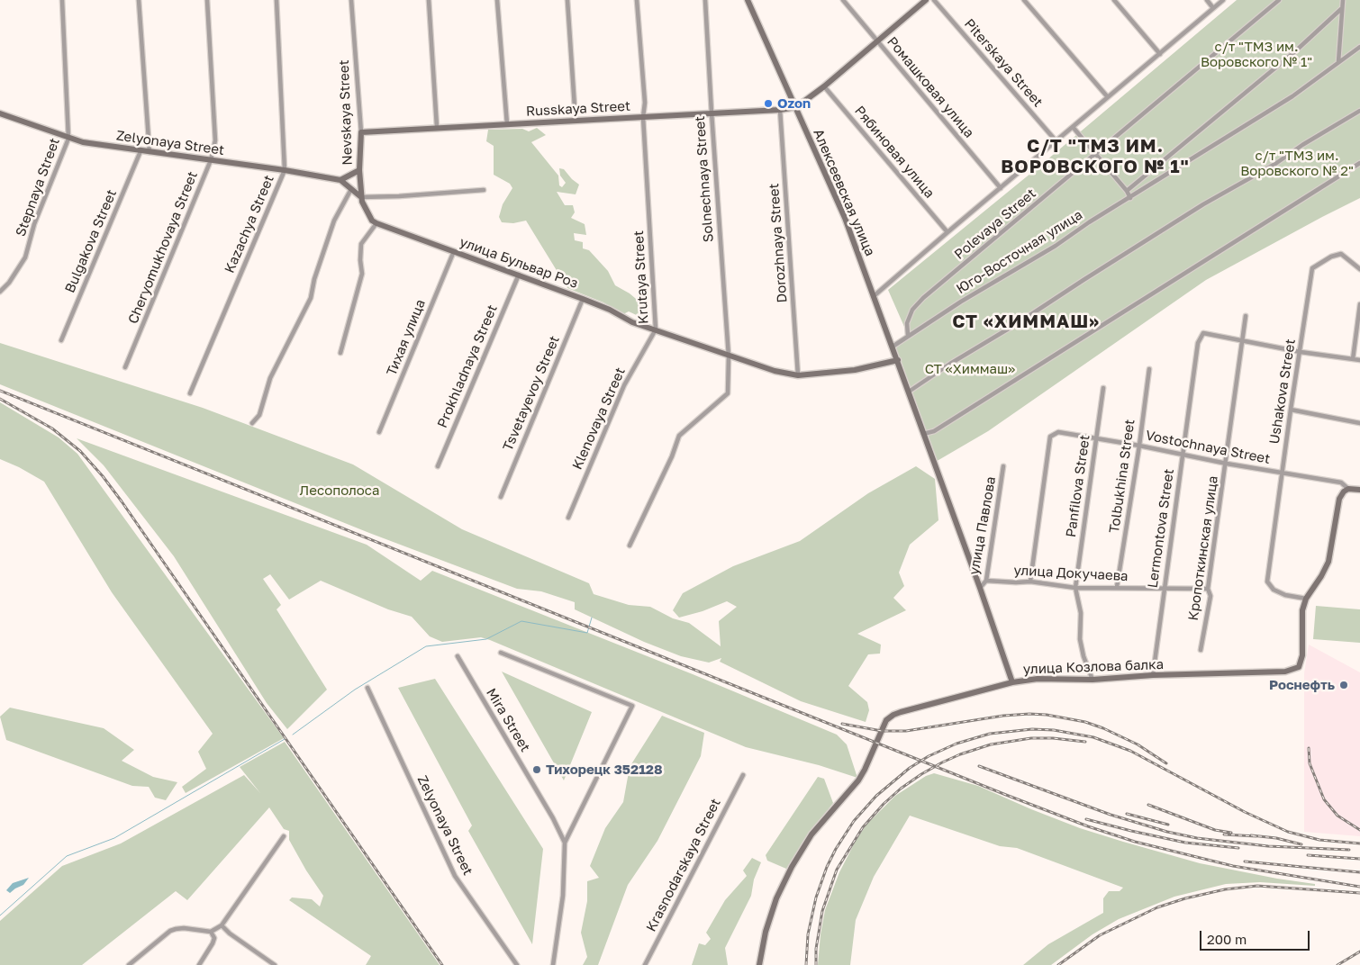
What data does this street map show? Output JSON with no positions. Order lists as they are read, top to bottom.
{
  "streets": {
    "street": [
      "Piterskaya Street",
      "Ромашковая улица",
      "Russkaya Street",
      "Nevskaya Street",
      "Zelyonaya Street",
      "Рябиновая улица",
      "Solnechnaya Street",
      "Stepnaya Street",
      "Алексеевская улица",
      "Kazachya Street",
      "Polevaya Street",
      "Bulgakova Street",
      "Dorozhnaya Street",
      "Cheryomukhovaya Street",
      "Юго-Восточная улица",
      "улица Бульвар Роз",
      "Krutaya Street",
      "Тихая улица",
      "Prokhladnaya Street",
      "Ushakova Street",
      "Tsvetayevoy Street",
      "Klenovaya Street",
      "Vostochnaya Street",
      "Tolbukhina Street",
      "Panfilova Street",
      "улица Павлова",
      "Lermontova Street",
      "Кропоткинская улица",
      "улица Докучаева",
      "улица Козлова балка",
      "Mira Street",
      "Krasnodarskaya Street"
    ]
  },
  "crossings": [
    ["Russkaya Street", "Nevskaya Street"],
    ["Russkaya Street", "Solnechnaya Street"],
    ["Russkaya Street", "Алексеевская улица"],
    ["Russkaya Street", "Dorozhnaya Street"],
    ["Russkaya Street", "Krutaya Street"],
    ["Nevskaya Street", "Zelyonaya Street"],
    ["Nevskaya Street", "улица Бульвар Роз"],
    ["Zelyonaya Street", "Stepnaya Street"],
    ["Zelyonaya Street", "Kazachya Street"],
    ["Zelyonaya Street", "Bulgakova Street"],
    ["Zelyonaya Street", "Cheryomukhovaya Street"],
    ["Solnechnaya Street", "Krutaya Street"],
    ["Алексеевская улица", "Юго-Восточная улица"],
    ["Алексеевская улица", "Krutaya Street"],
    ["Алексеевская улица", "улица Павлова"],
    ["Алексеевская улица", "улица Козлова балка"],
    ["Polevaya Street", "Юго-Восточная улица"],
    ["Dorozhnaya Street", "Krutaya Street"],
    ["улица Бульвар Роз", "Krutaya Street"],
    ["улица Бульвар Роз", "Тихая улица"],
    ["улица Бульвар Роз", "Prokhladnaya Street"],
    ["улица Бульвар Роз", "Tsvetayevoy Street"],
    ["улица Бульвар Роз", "Klenovaya Street"],
    ["Krutaya Street", "Klenovaya Street"],
    ["Ushakova Street", "Vostochnaya Street"],
    ["Ushakova Street", "улица Козлова балка"],
    ["Vostochnaya Street", "Tolbukhina Street"],
    ["Vostochnaya Street", "Panfilova Street"],
    ["Vostochnaya Street", "Lermontova Street"],
    ["Vostochnaya Street", "Кропоткинская улица"],
    ["Vostochnaya Street", "улица Докучаева"],
    ["Tolbukhina Street", "улица Докучаева"],
    ["Panfilova Street", "улица Докучаева"],
    ["Panfilova Street", "улица Козлова балка"],
    ["улица Павлова", "улица Докучаева"],
    ["Lermontova Street", "Кропоткинская улица"],
    ["Lermontova Street", "улица Докучаева"],
    ["Lermontova Street", "улица Козлова балка"],
    ["Кропоткинская улица", "улица Докучаева"]
  ],
  "districts": ["С/Т \"ТМЗ ИМ. ВОРОВСКОГО № 1\"", "СТ «ХИММАШ»"],
  "parks": [
    "с/т \"ТМЗ им. Воровского № 1\"",
    "с/т \"ТМЗ им. Воровского № 2\"",
    "СТ «Химмаш»",
    "Лесополоса"
  ],
  "places": ["Ozon", "Роснефть", "Тихорецк 352128"],
  "scale_bar": "200 m"
}
